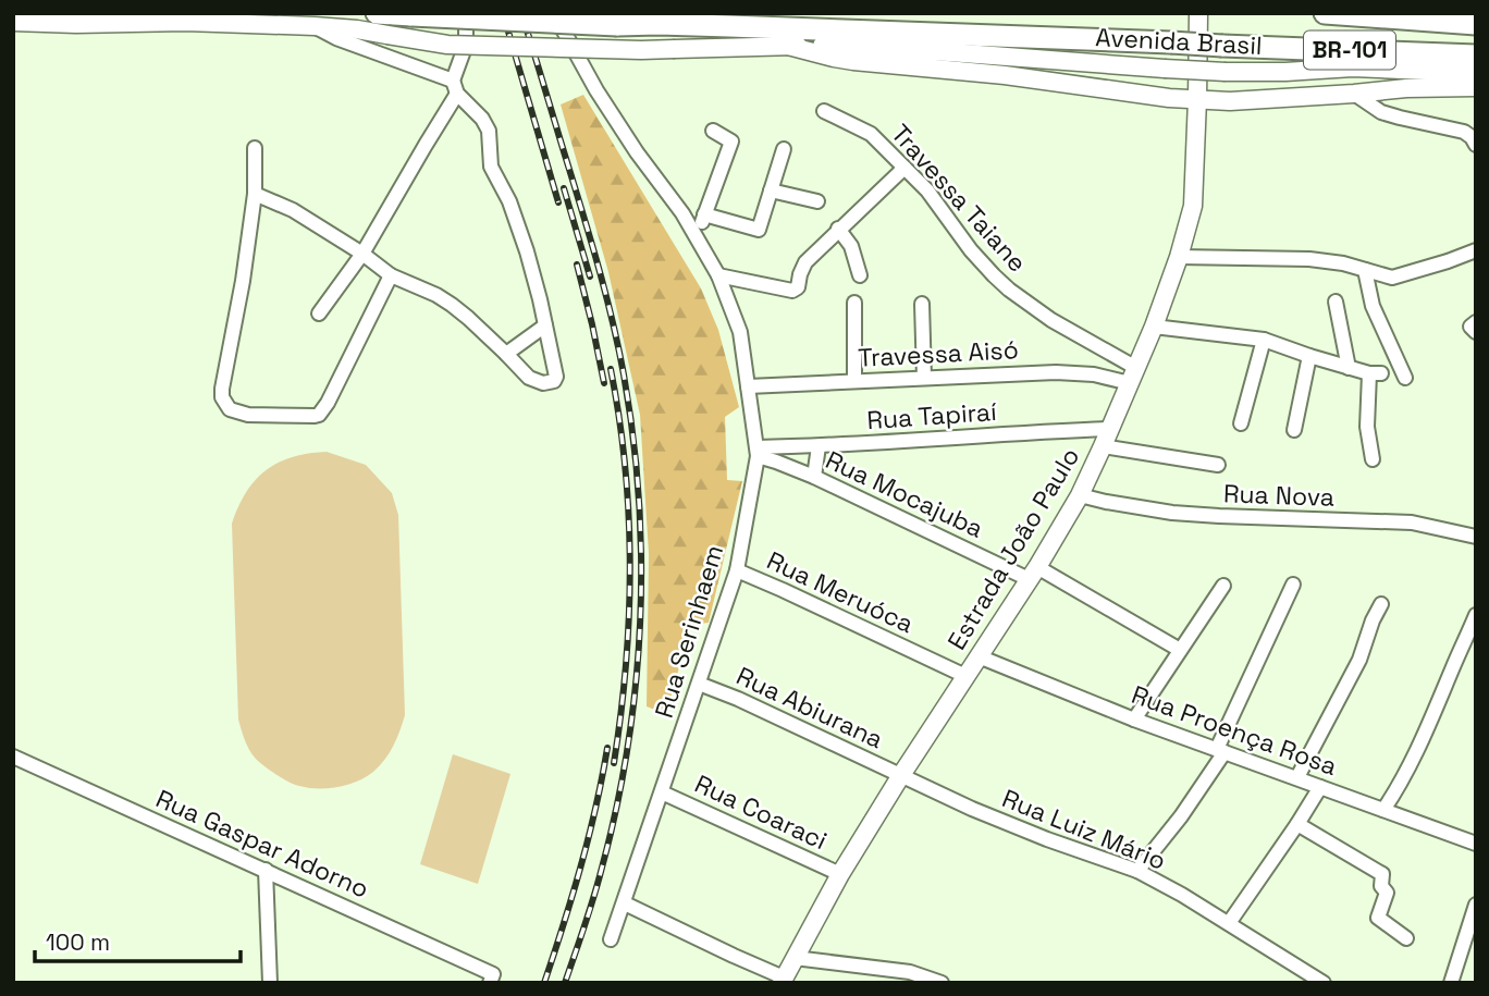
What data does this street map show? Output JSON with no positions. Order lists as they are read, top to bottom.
{
  "streets": {
    "highway": ["Avenida Brasil", "BR-101"],
    "main road": ["Estrada João Paulo"],
    "street": [
      "Travessa Taiane",
      "Travessa Aisó",
      "Rua Tapiraí",
      "Rua Mocajuba",
      "Rua Nova",
      "Rua Meruóca",
      "Rua Serinhaem",
      "Rua Abiurana",
      "Rua Proença Rosa",
      "Rua Coaraci",
      "Rua Luiz Mário",
      "Rua Gaspar Adorno"
    ]
  },
  "crossings": [
    ["Travessa Taiane", "Travessa Aisó"],
    ["Travessa Taiane", "Estrada João Paulo"],
    ["Travessa Aisó", "Estrada João Paulo"],
    ["Travessa Aisó", "Rua Serinhaem"],
    ["Rua Tapiraí", "Rua Mocajuba"],
    ["Rua Tapiraí", "Estrada João Paulo"],
    ["Rua Tapiraí", "Rua Serinhaem"],
    ["Rua Mocajuba", "Estrada João Paulo"],
    ["Rua Mocajuba", "Rua Serinhaem"],
    ["Rua Nova", "Estrada João Paulo"],
    ["Estrada João Paulo", "Rua Meruóca"],
    ["Estrada João Paulo", "Rua Abiurana"],
    ["Estrada João Paulo", "Rua Proença Rosa"],
    ["Estrada João Paulo", "Rua Coaraci"],
    ["Estrada João Paulo", "Rua Luiz Mário"],
    ["Rua Meruóca", "Rua Serinhaem"],
    ["Rua Serinhaem", "Rua Abiurana"],
    ["Rua Serinhaem", "Rua Coaraci"],
    ["Rua Abiurana", "Rua Luiz Mário"]
  ],
  "scale_bar": "100 m"
}
